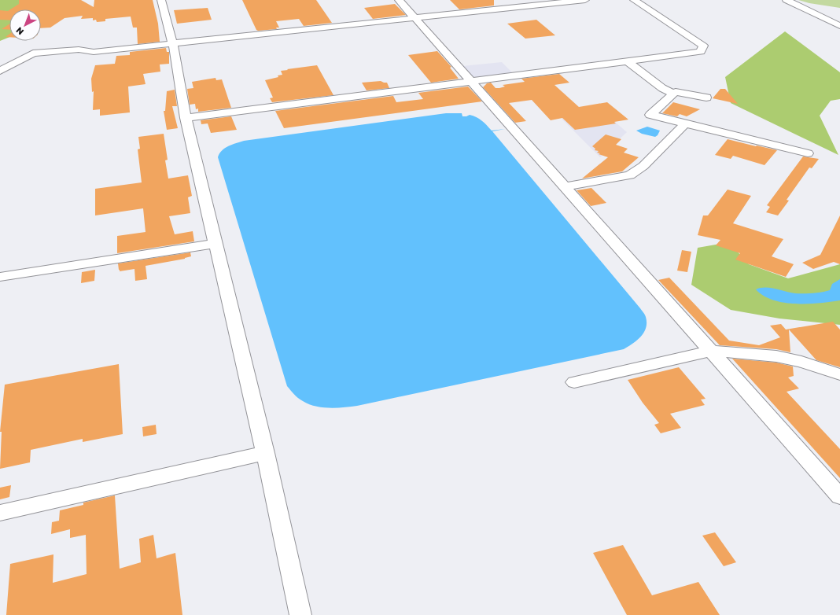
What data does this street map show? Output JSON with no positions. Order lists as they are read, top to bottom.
{
  "north": "bottom left"
}
